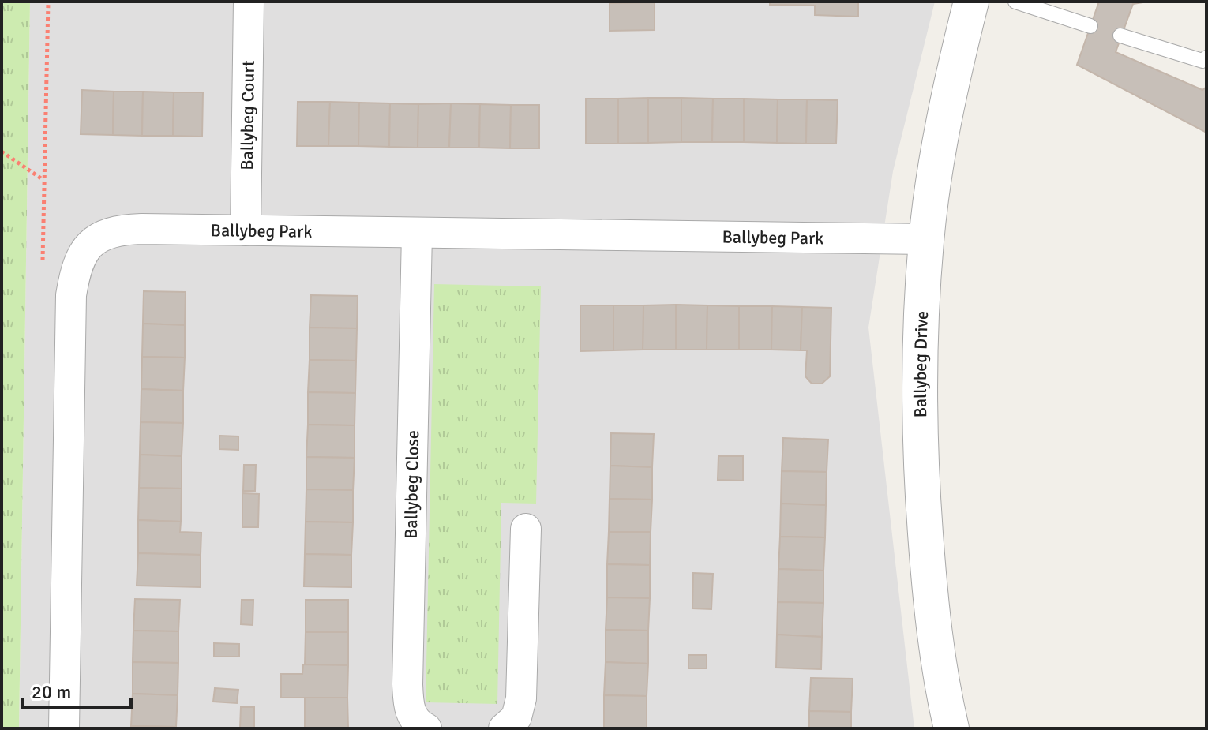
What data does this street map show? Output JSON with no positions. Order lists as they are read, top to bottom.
{
  "streets": {
    "street": [
      "Ballybeg Court",
      "Ballybeg Park",
      "Ballybeg Drive",
      "Ballybeg Close"
    ]
  },
  "crossings": [
    ["Ballybeg Court", "Ballybeg Park"],
    ["Ballybeg Park", "Ballybeg Drive"],
    ["Ballybeg Park", "Ballybeg Close"]
  ],
  "scale_bar": "20 m"
}
